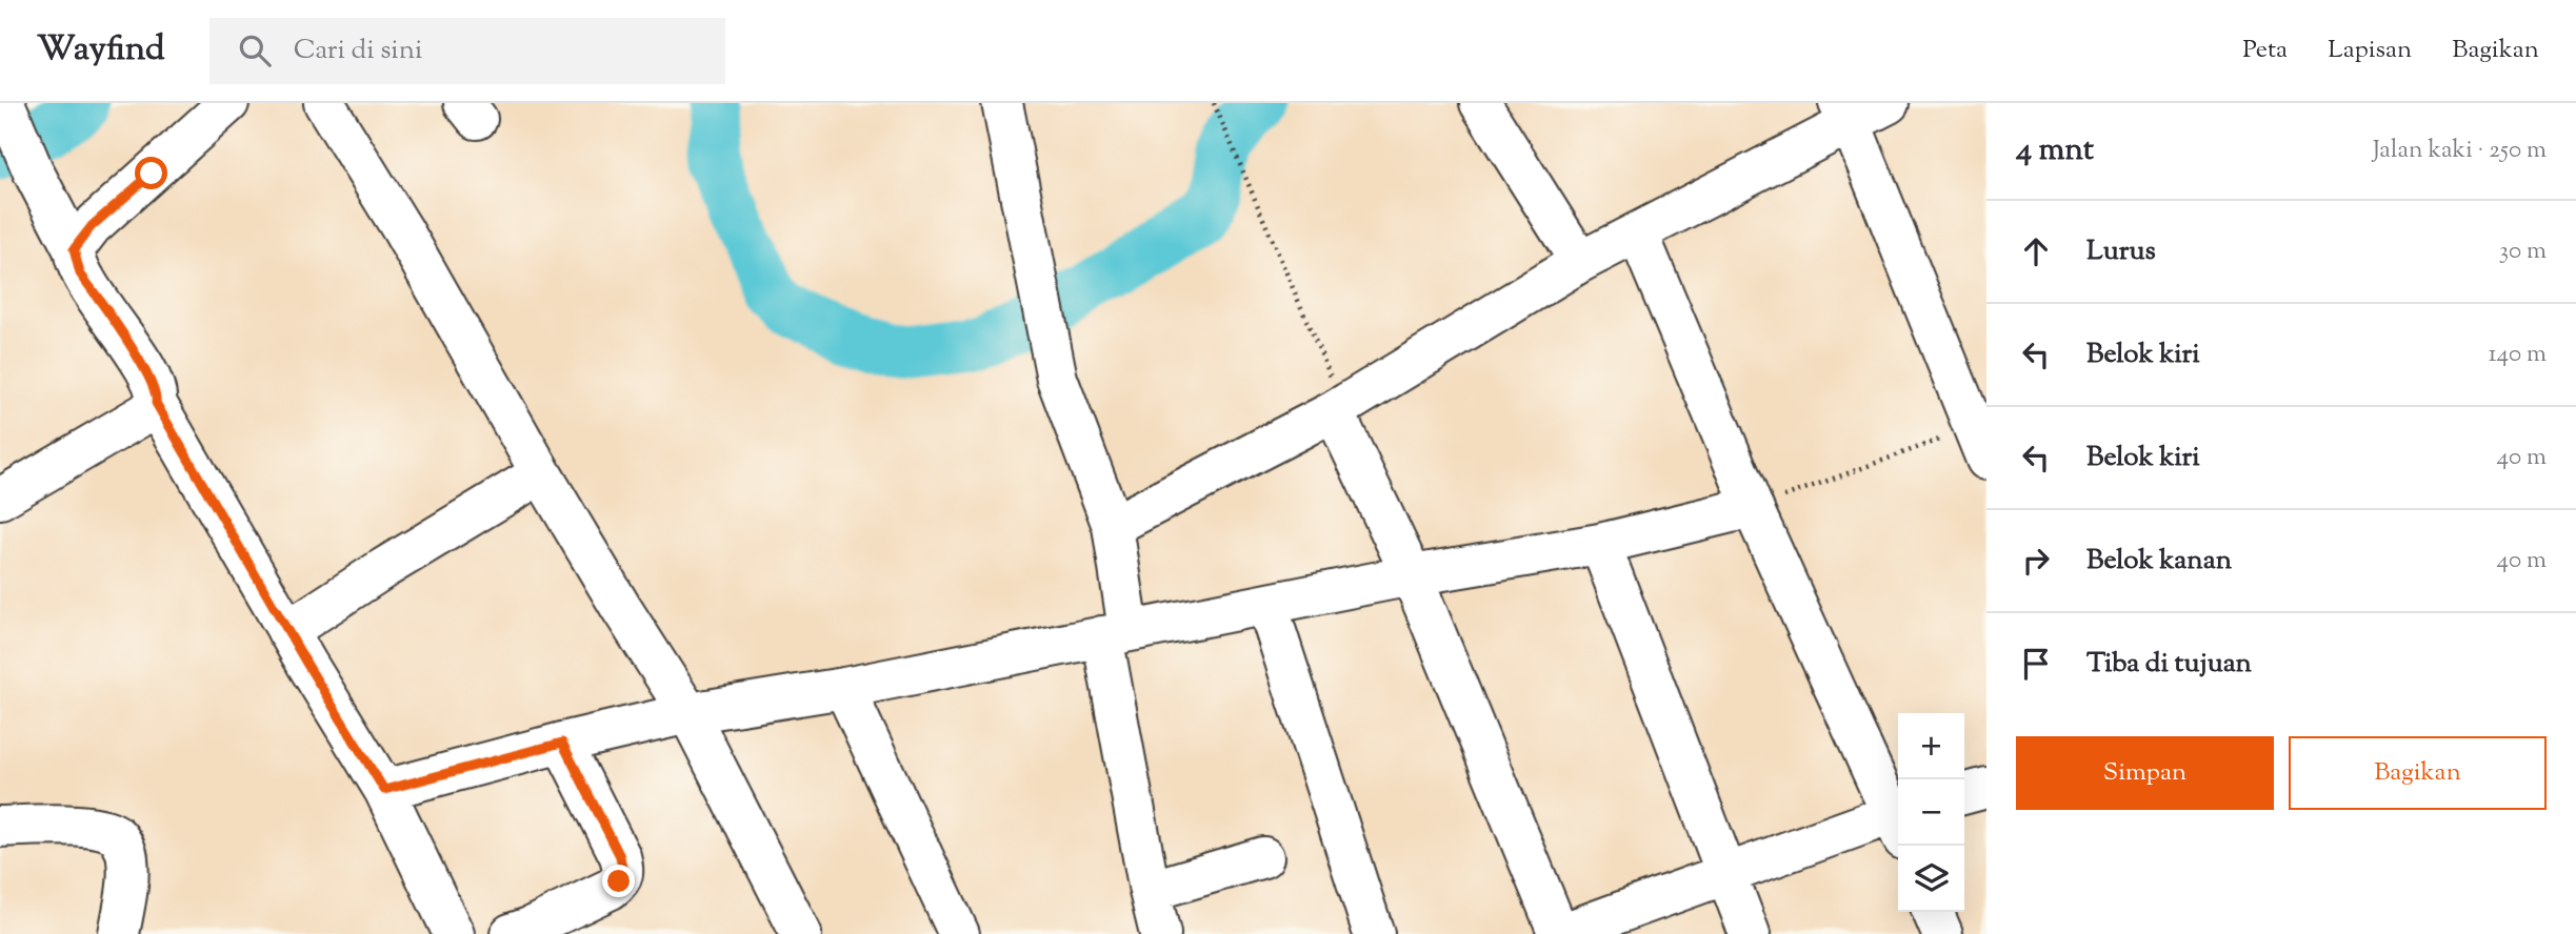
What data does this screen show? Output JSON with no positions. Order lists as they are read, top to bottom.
{
  "page": {
    "header": "Wayfind",
    "search": "Cari di sini",
    "nav": ["Peta", "Lapisan", "Bagikan"],
    "heading": ["4 mnt", "Jalan kaki · 250 m"],
    "list": [
      ["Lurus", "30 m"],
      ["Belok kiri", "140 m"],
      ["Belok kiri", "40 m"],
      ["Belok kanan", "40 m"],
      "Tiba di tujuan"
    ],
    "map_buttons": ["+", "−"],
    "buttons": ["Simpan", "Bagikan"]
  }
}
